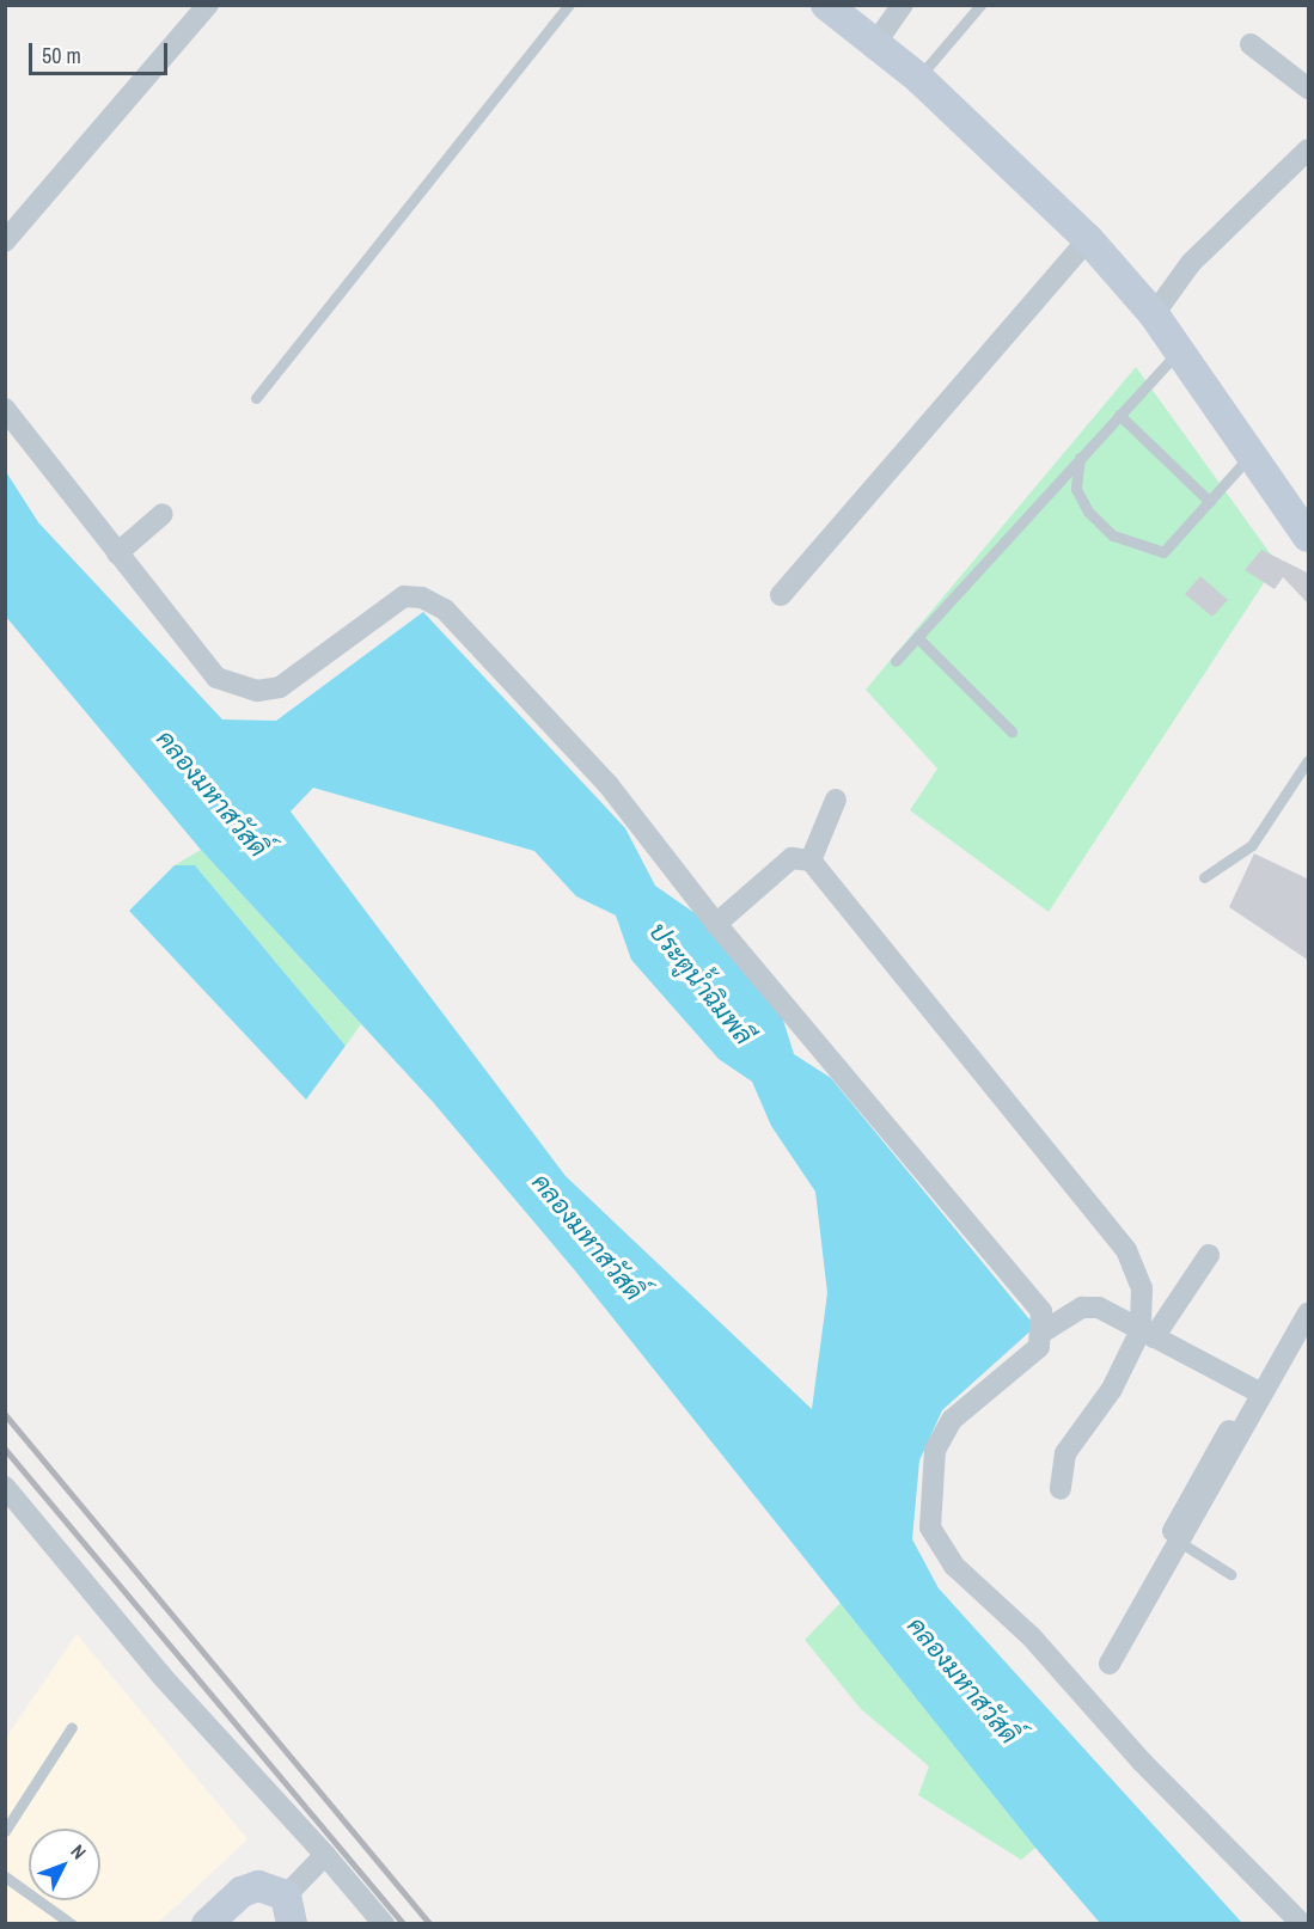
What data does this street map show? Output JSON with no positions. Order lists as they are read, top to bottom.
{
  "water": ["คลองมหาสวัสดิ์", "ประตูน้ำฉิมพลี"],
  "scale_bar": "50 m",
  "north": "top right"
}
